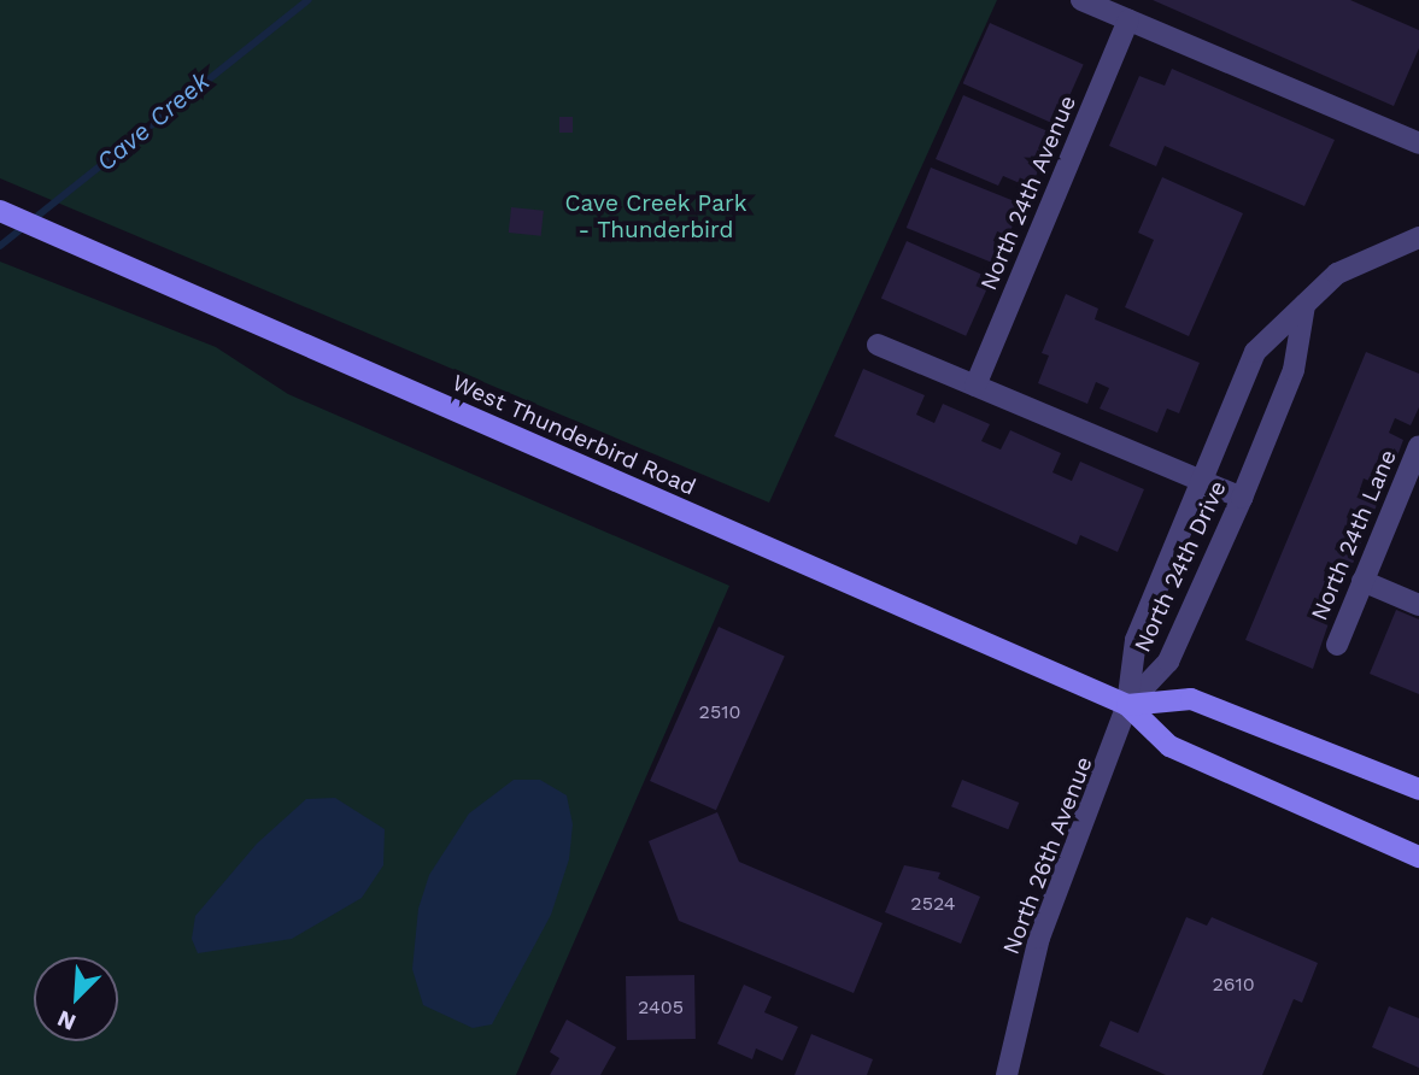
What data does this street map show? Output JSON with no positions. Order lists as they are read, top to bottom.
{
  "streets": {
    "main road": ["West Thunderbird Road"],
    "street": [
      "North 24th Avenue",
      "North 24th Lane",
      "North 24th Drive",
      "North 26th Avenue"
    ]
  },
  "crossings": [
    ["West Thunderbird Road", "North 24th Drive"],
    ["West Thunderbird Road", "North 26th Avenue"],
    ["North 24th Drive", "North 26th Avenue"]
  ],
  "water": ["Cave Creek"],
  "parks": ["Cave Creek Park - Thunderbird"],
  "house_numbers": [
    "2510",
    "2524",
    "2610",
    "2405"
  ],
  "north": "bottom left"
}
